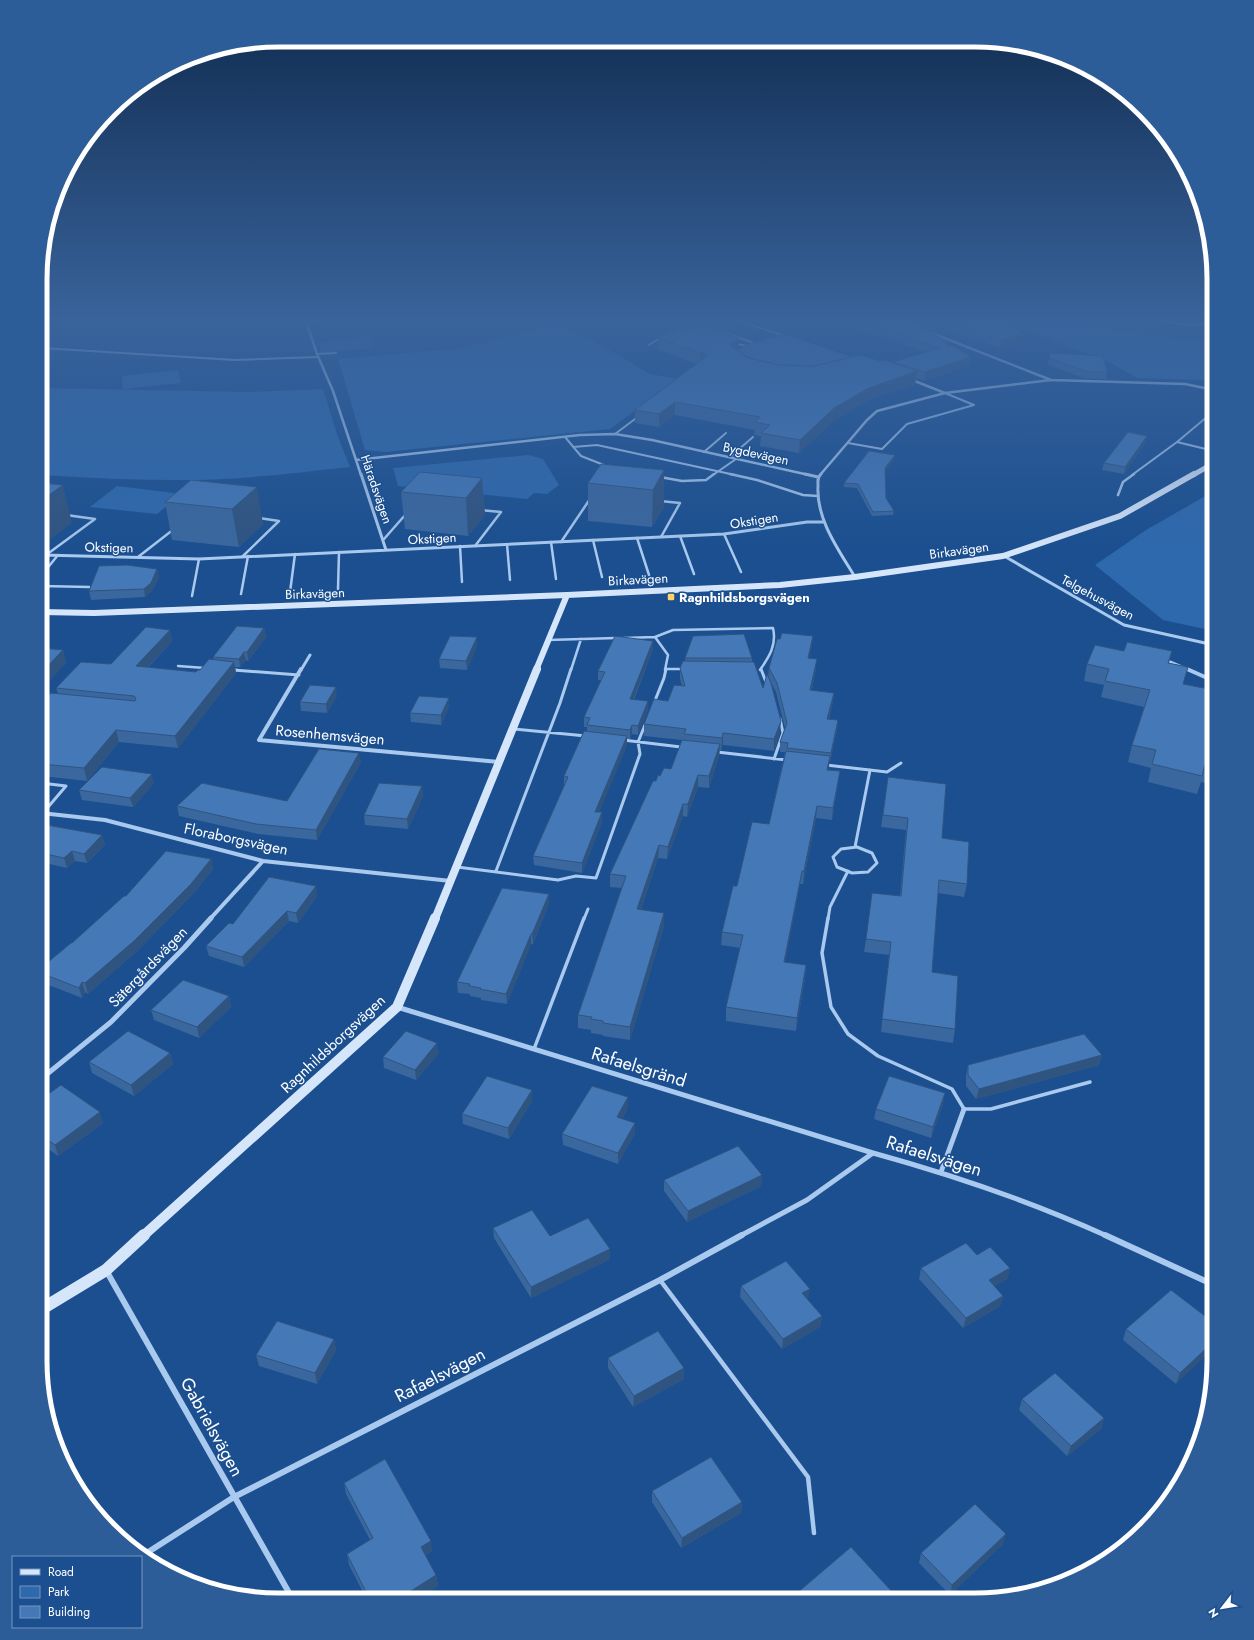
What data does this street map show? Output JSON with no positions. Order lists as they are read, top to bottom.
{
  "streets": {
    "street": [
      "Bygdevägen",
      "Häradsvägen",
      "Okstigen",
      "Birkavägen",
      "Telgehusvägen",
      "Rosenhemsvägen",
      "Floraborgsvägen",
      "Sätergårdsvägen",
      "Ragnhildsborgsvägen",
      "Rafaelsgränd",
      "Rafaelsvägen",
      "Gabrielsvägen"
    ]
  },
  "crossings": [
    ["Bygdevägen", "Häradsvägen"],
    ["Häradsvägen", "Okstigen"],
    ["Birkavägen", "Telgehusvägen"],
    ["Birkavägen", "Ragnhildsborgsvägen"],
    ["Rosenhemsvägen", "Ragnhildsborgsvägen"],
    ["Floraborgsvägen", "Sätergårdsvägen"],
    ["Floraborgsvägen", "Ragnhildsborgsvägen"],
    ["Ragnhildsborgsvägen", "Rafaelsgränd"],
    ["Ragnhildsborgsvägen", "Gabrielsvägen"],
    ["Rafaelsgränd", "Rafaelsvägen"],
    ["Rafaelsvägen", "Gabrielsvägen"]
  ],
  "places": {
    "transit": ["Ragnhildsborgsvägen"]
  },
  "legend": ["Road", "Park", "Building"],
  "north": "bottom left"
}
